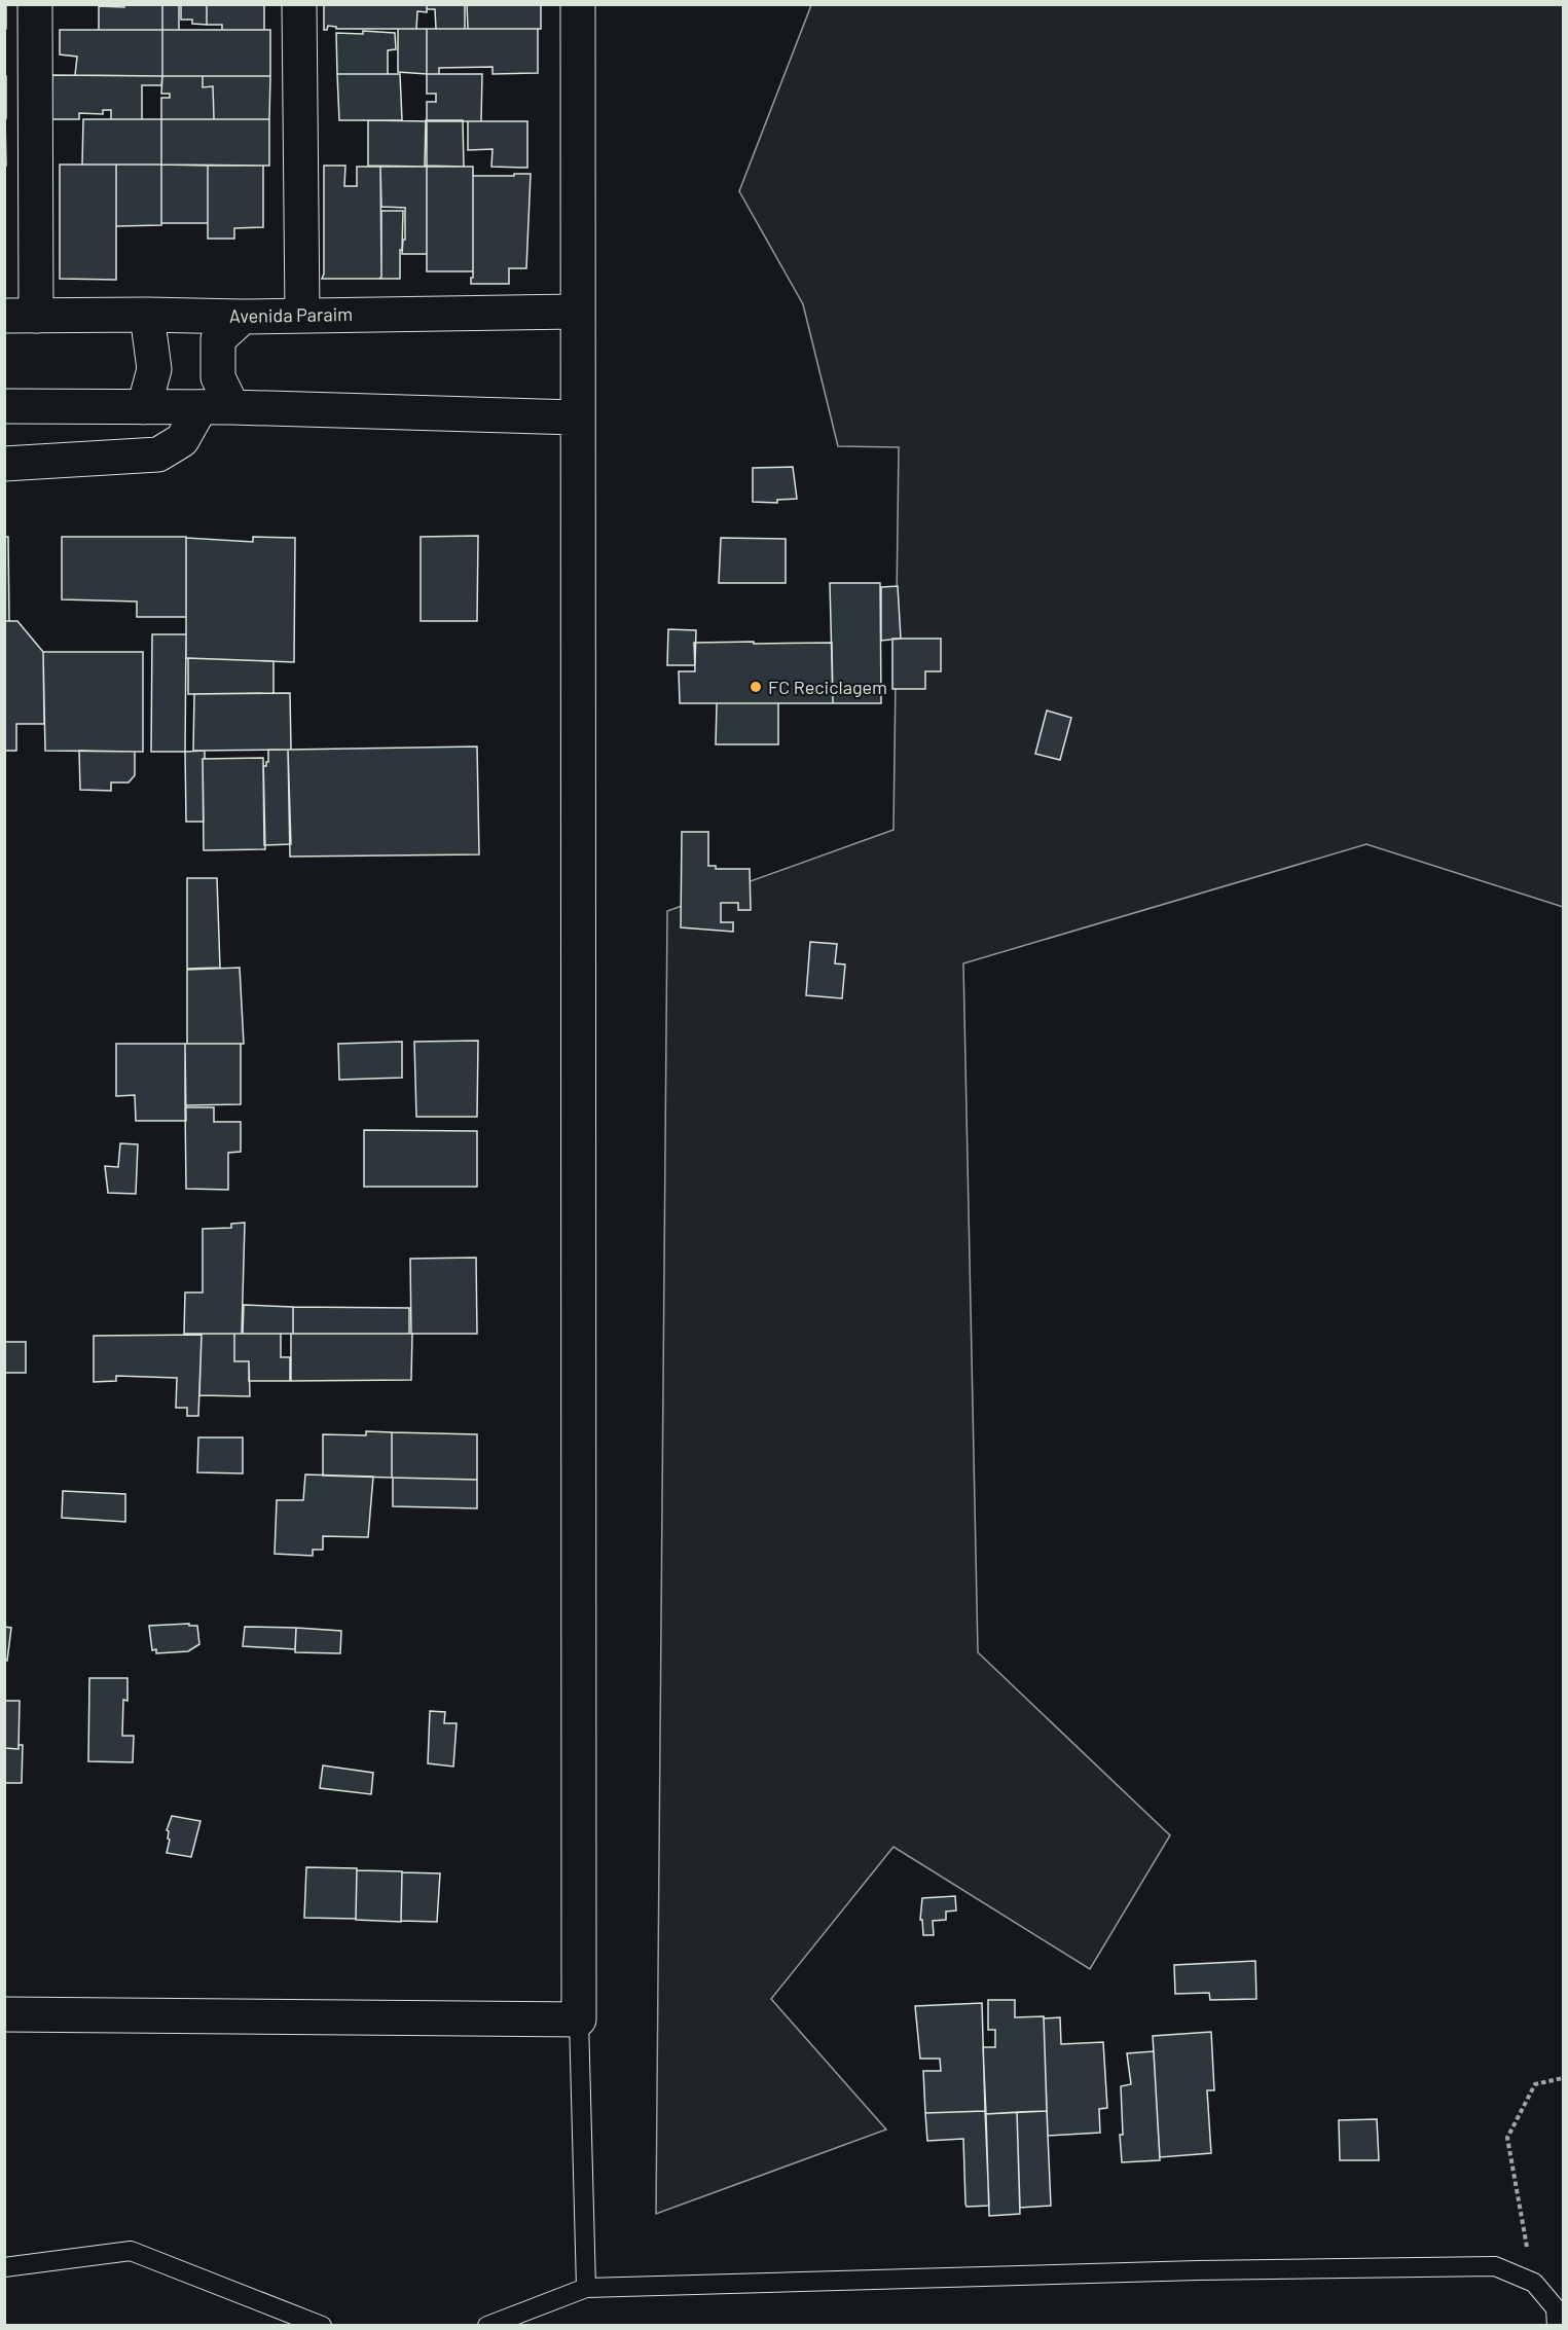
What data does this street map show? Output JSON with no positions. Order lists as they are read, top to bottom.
{
  "streets": {
    "main road": ["Avenida Paraim"]
  },
  "places": ["FC Reciclagem"]
}
